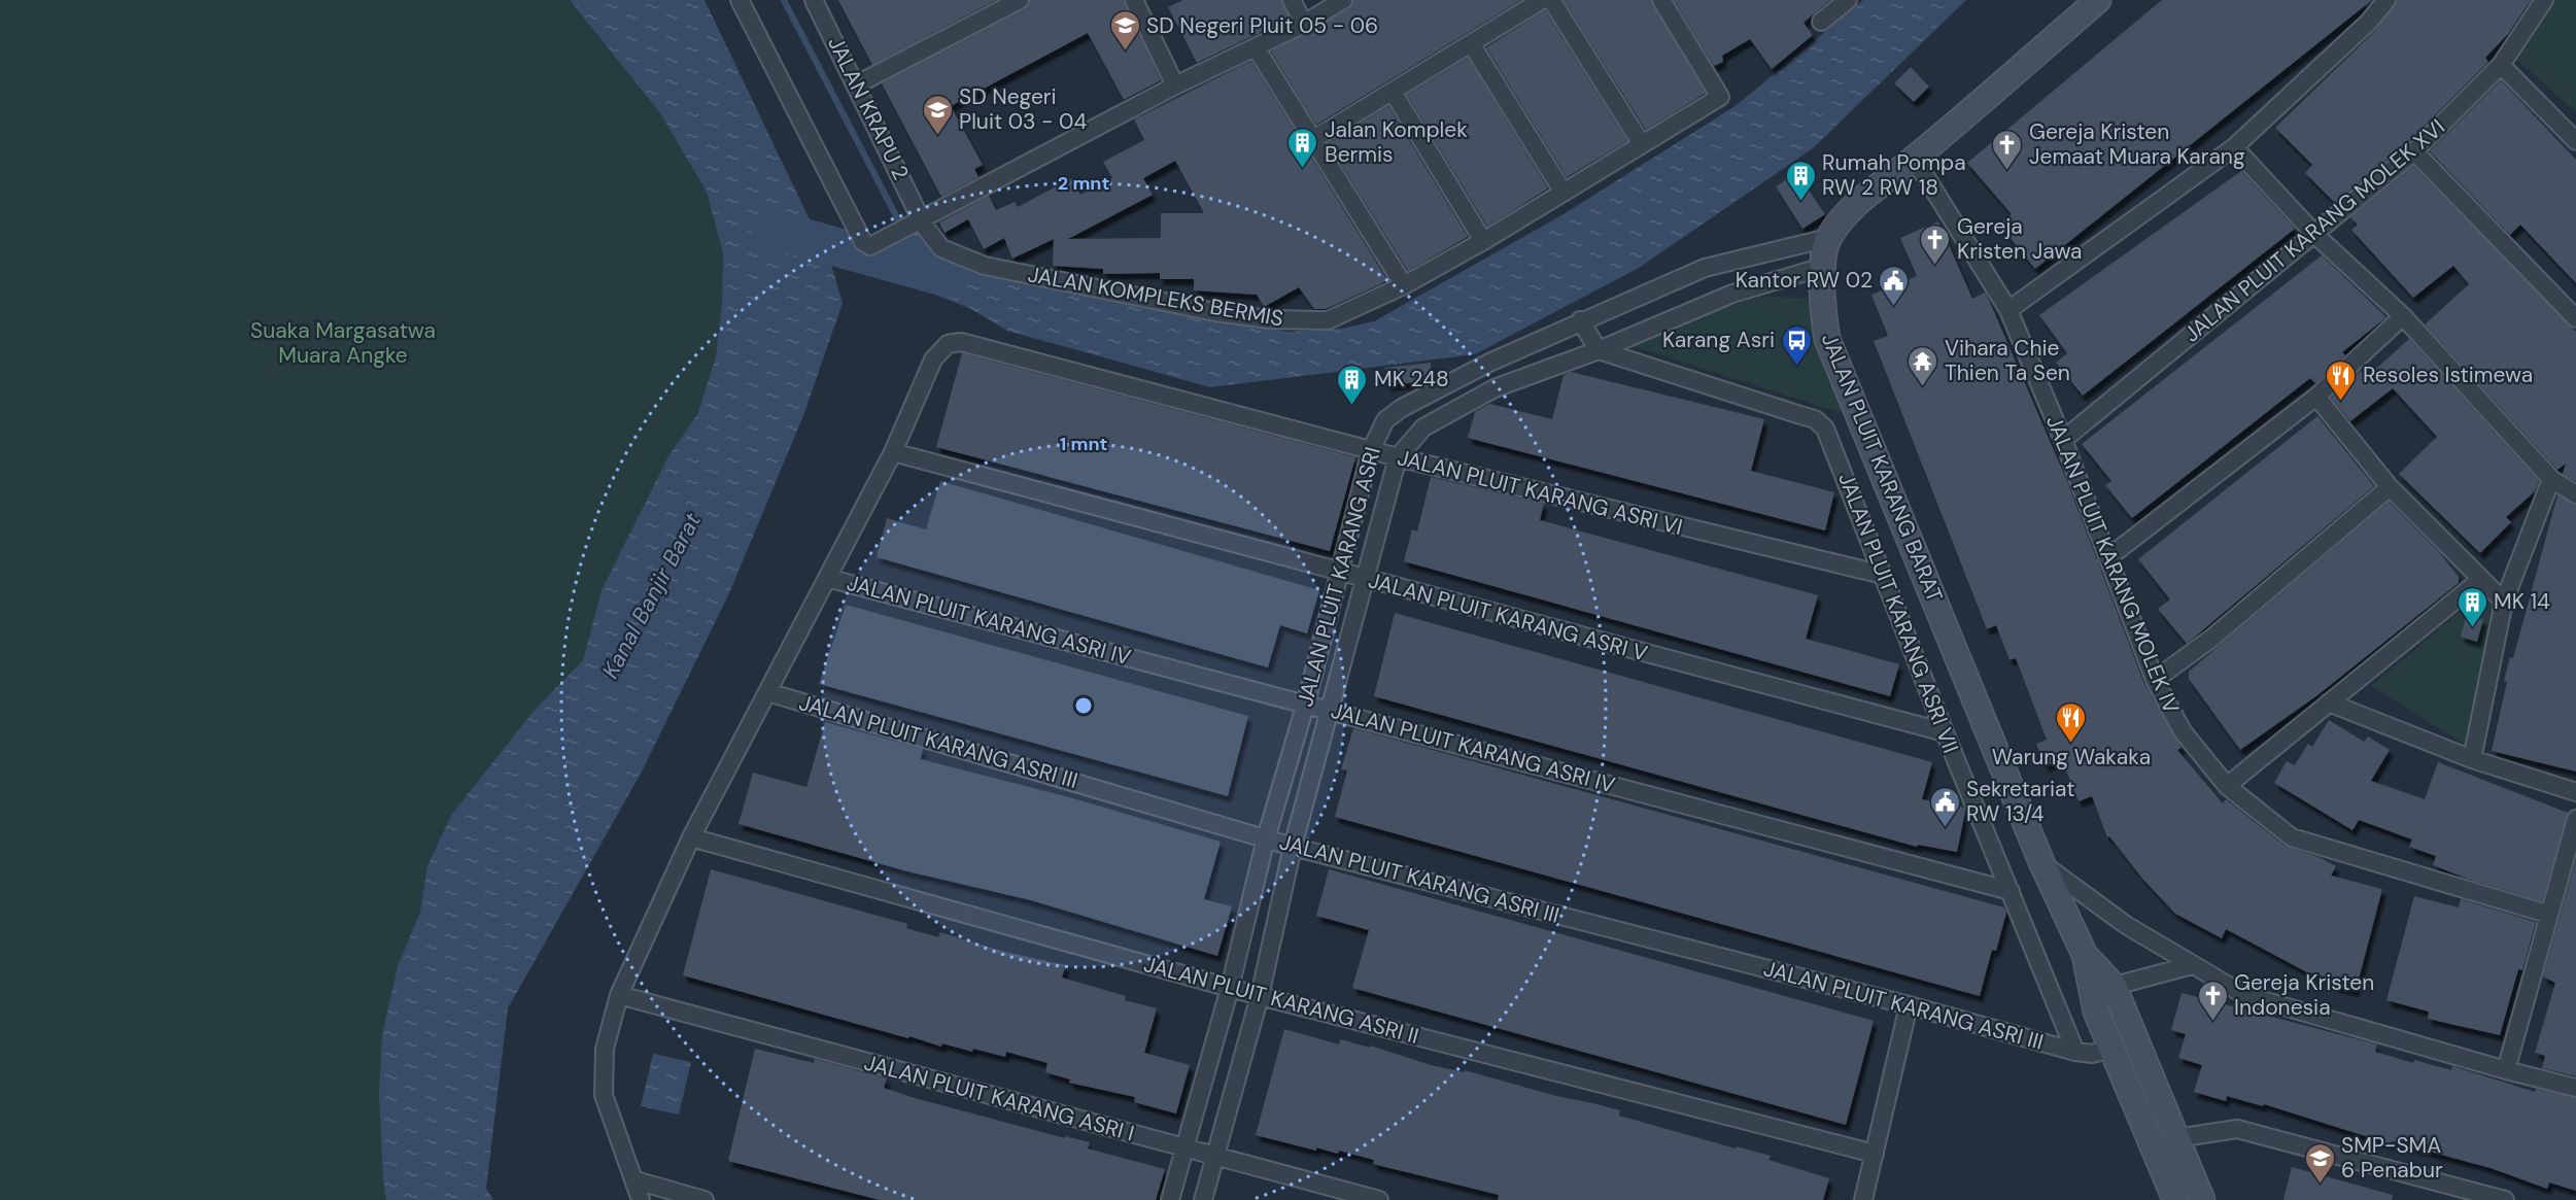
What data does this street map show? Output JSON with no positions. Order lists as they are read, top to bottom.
{
  "streets": {
    "street": [
      "JALAN KRAPU 2",
      "JALAN PLUIT KARANG MOLEK XVI",
      "JALAN KOMPLEKS BERMIS",
      "JALAN PLUIT KARANG BARAT",
      "JALAN PLUIT KARANG ASRI VI",
      "JALAN PLUIT KARANG MOLEK IV",
      "JALAN PLUIT KARANG ASRI",
      "JALAN PLUIT KARANG ASRI VII",
      "JALAN PLUIT KARANG ASRI V",
      "JALAN PLUIT KARANG ASRI IV",
      "JALAN PLUIT KARANG ASRI III",
      "JALAN PLUIT KARANG ASRI II",
      "JALAN PLUIT KARANG ASRI I"
    ]
  },
  "crossings": [
    ["JALAN KRAPU 2", "JALAN KOMPLEKS BERMIS"],
    ["JALAN PLUIT KARANG MOLEK XVI", "JALAN PLUIT KARANG MOLEK IV"],
    ["JALAN PLUIT KARANG BARAT", "JALAN PLUIT KARANG MOLEK IV"],
    ["JALAN PLUIT KARANG BARAT", "JALAN PLUIT KARANG ASRI"],
    ["JALAN PLUIT KARANG ASRI VI", "JALAN PLUIT KARANG ASRI"],
    ["JALAN PLUIT KARANG ASRI VI", "JALAN PLUIT KARANG ASRI VII"],
    ["JALAN PLUIT KARANG ASRI VI", "JALAN PLUIT KARANG ASRI V"],
    ["JALAN PLUIT KARANG ASRI", "JALAN PLUIT KARANG ASRI VII"],
    ["JALAN PLUIT KARANG ASRI", "JALAN PLUIT KARANG ASRI V"],
    ["JALAN PLUIT KARANG ASRI", "JALAN PLUIT KARANG ASRI IV"],
    ["JALAN PLUIT KARANG ASRI", "JALAN PLUIT KARANG ASRI III"],
    ["JALAN PLUIT KARANG ASRI", "JALAN PLUIT KARANG ASRI II"],
    ["JALAN PLUIT KARANG ASRI", "JALAN PLUIT KARANG ASRI I"],
    ["JALAN PLUIT KARANG ASRI VII", "JALAN PLUIT KARANG ASRI V"],
    ["JALAN PLUIT KARANG ASRI VII", "JALAN PLUIT KARANG ASRI IV"],
    ["JALAN PLUIT KARANG ASRI VII", "JALAN PLUIT KARANG ASRI III"]
  ],
  "water": ["Kanal Banjir Barat"],
  "parks": ["Suaka Margasatwa Muara Angke"],
  "places": {
    "school or university": ["SD Negeri Pluit 05 - 06", "SD Negeri Pluit 03 - 04", "SMP-SMA 6 Penabur"],
    "building": [
      "Jalan Komplek Bermis",
      "Rumah Pompa RW 2 RW 18",
      "MK 248",
      "MK 14"
    ],
    "church": ["Gereja Kristen Jemaat Muara Karang", "Gereja Kristen Jawa", "Gereja Kristen Indonesia"],
    "public building": ["Kantor RW 02", "Sekretariat RW 13/4"],
    "bus stop": ["Karang Asri"],
    "temple": ["Vihara Chie Thien Ta Sen"],
    "restaurant": ["Resoles Istimewa", "Warung Wakaka"]
  },
  "rings": ["2 mnt", "1 mnt"]
}
